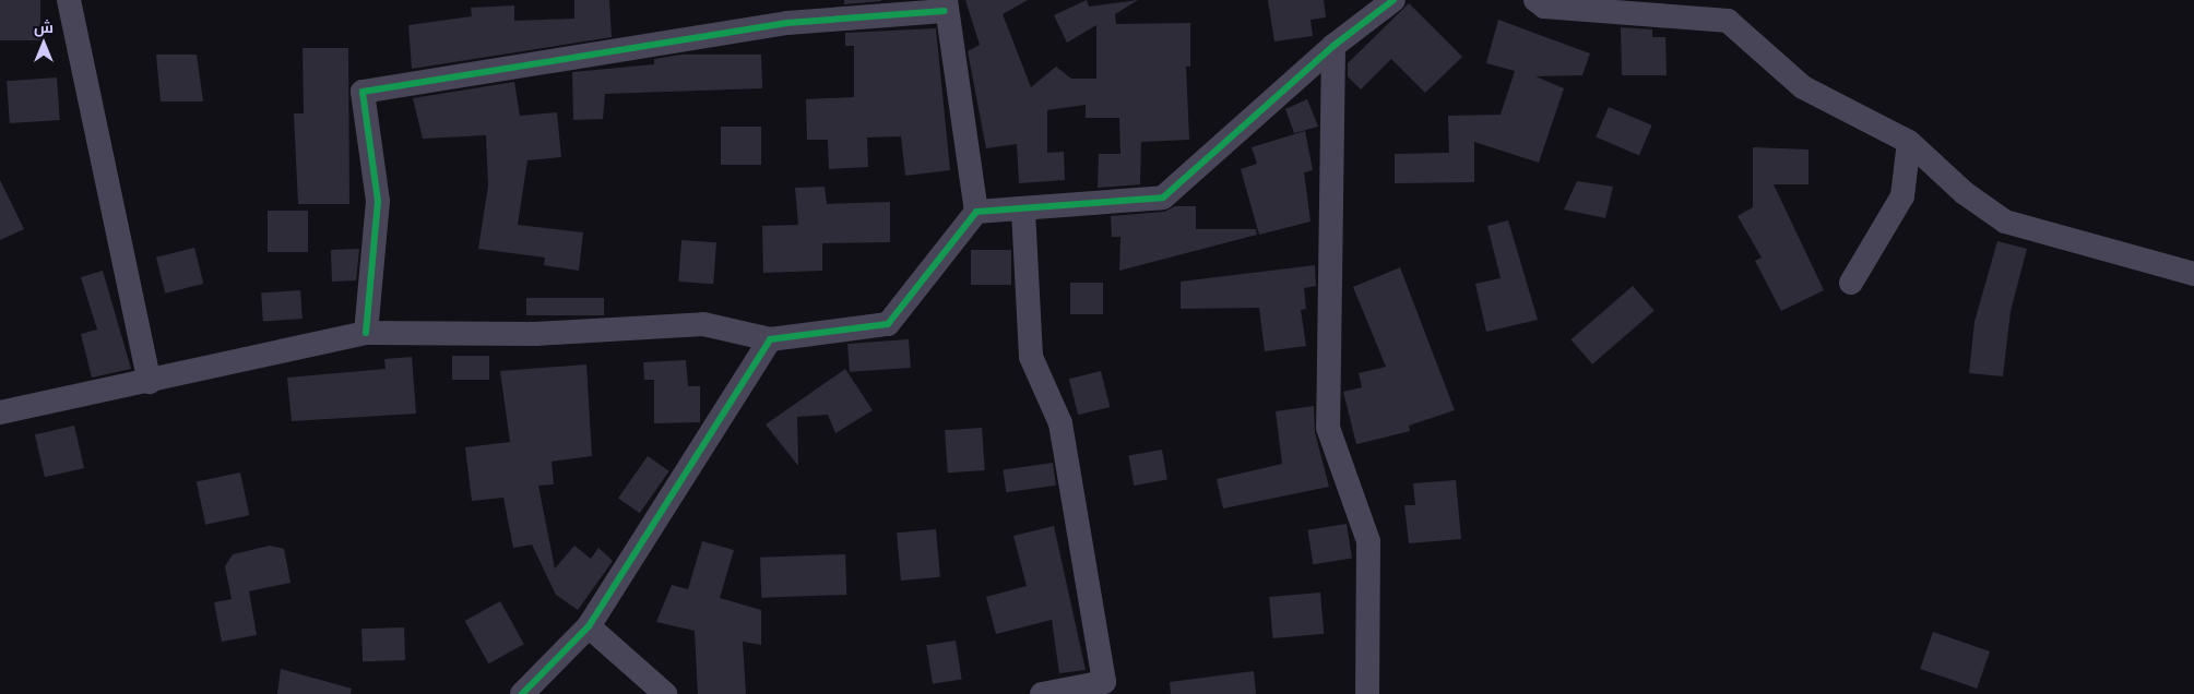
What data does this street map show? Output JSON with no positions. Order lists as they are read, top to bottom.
{
  "north": "top"
}
